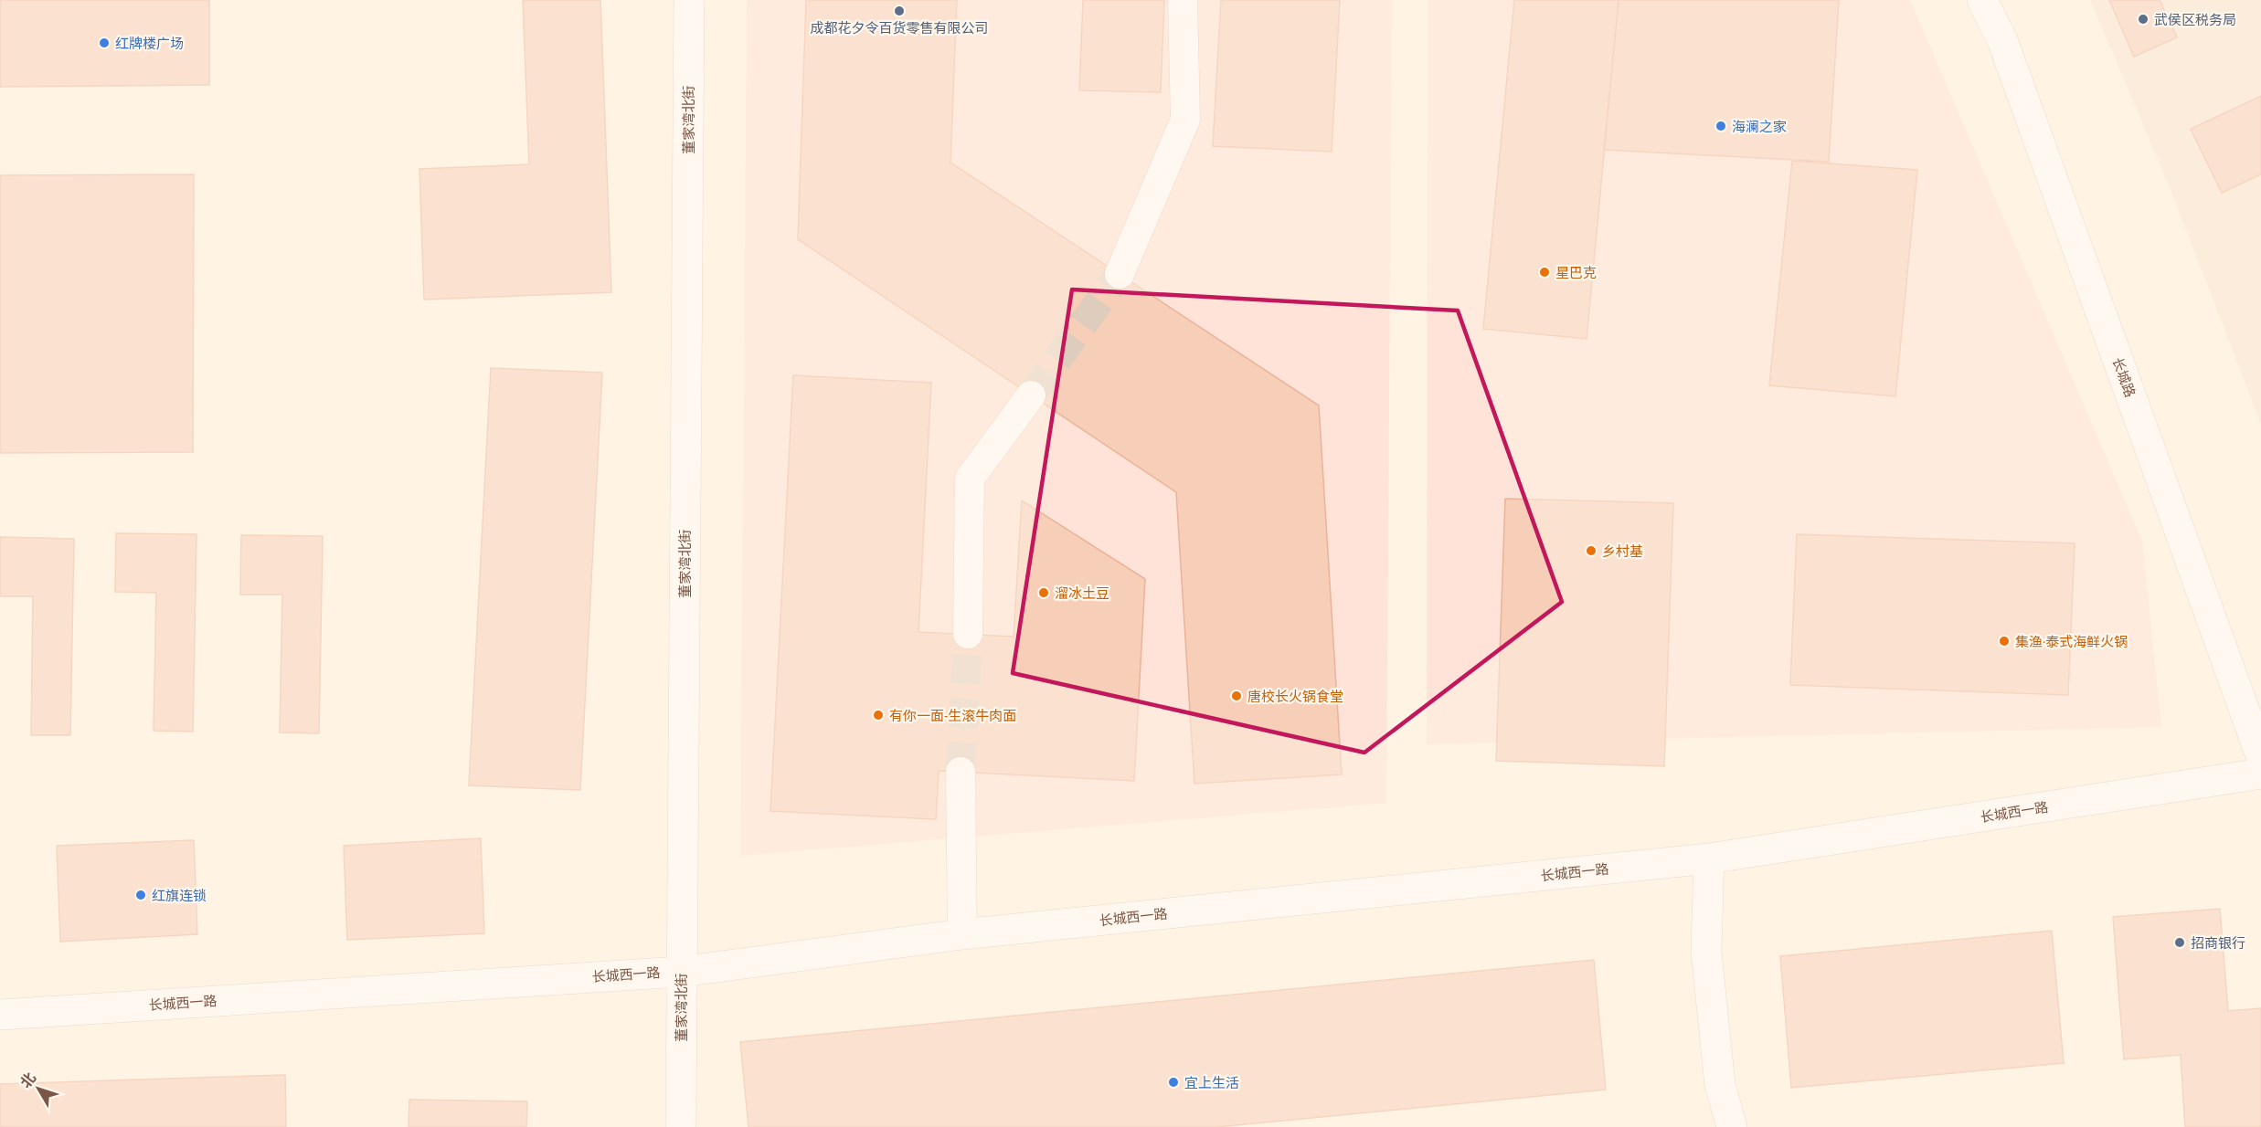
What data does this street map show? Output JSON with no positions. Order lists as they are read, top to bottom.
{
  "streets": {
    "street": ["董家湾北街", "长城路", "长城西一路"]
  },
  "crossings": [
    ["董家湾北街", "长城西一路"]
  ],
  "places": [
    "成都花夕令百货零售有限公司",
    "武侯区税务局",
    "红牌楼广场",
    "海澜之家",
    "星巴克",
    "乡村基",
    "溜冰土豆",
    "集渔·泰式海鲜火锅",
    "唐校长火锅食堂",
    "有你一面-生滚牛肉面",
    "红旗连锁",
    "招商银行",
    "宜上生活"
  ],
  "north": "top left"
}
